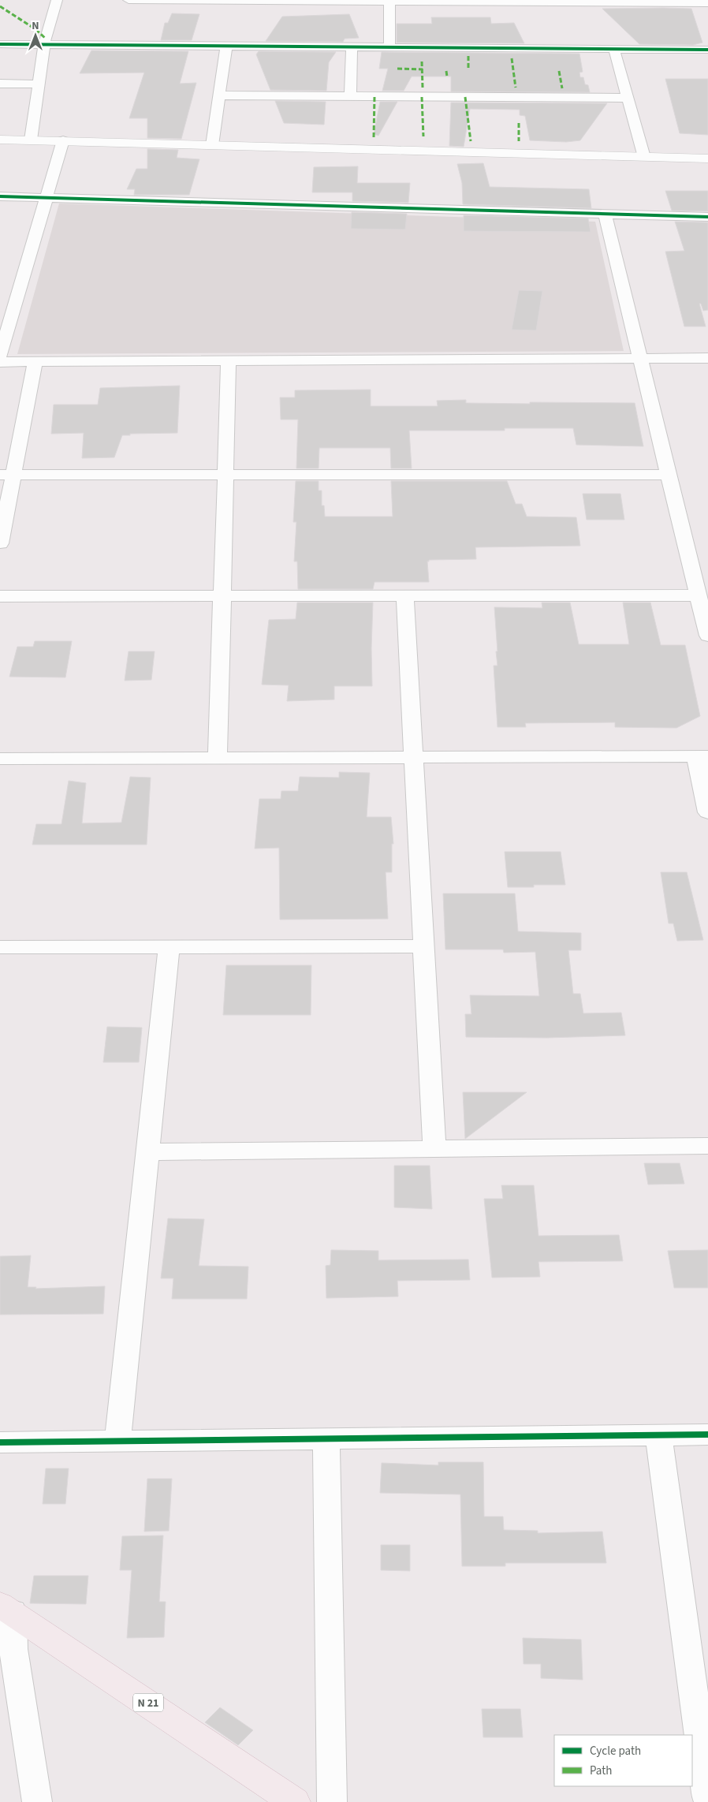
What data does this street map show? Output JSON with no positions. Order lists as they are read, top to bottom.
{
  "streets": {
    "main road": ["N 21"]
  },
  "legend": ["Cycle path", "Path"],
  "north": "top"
}
